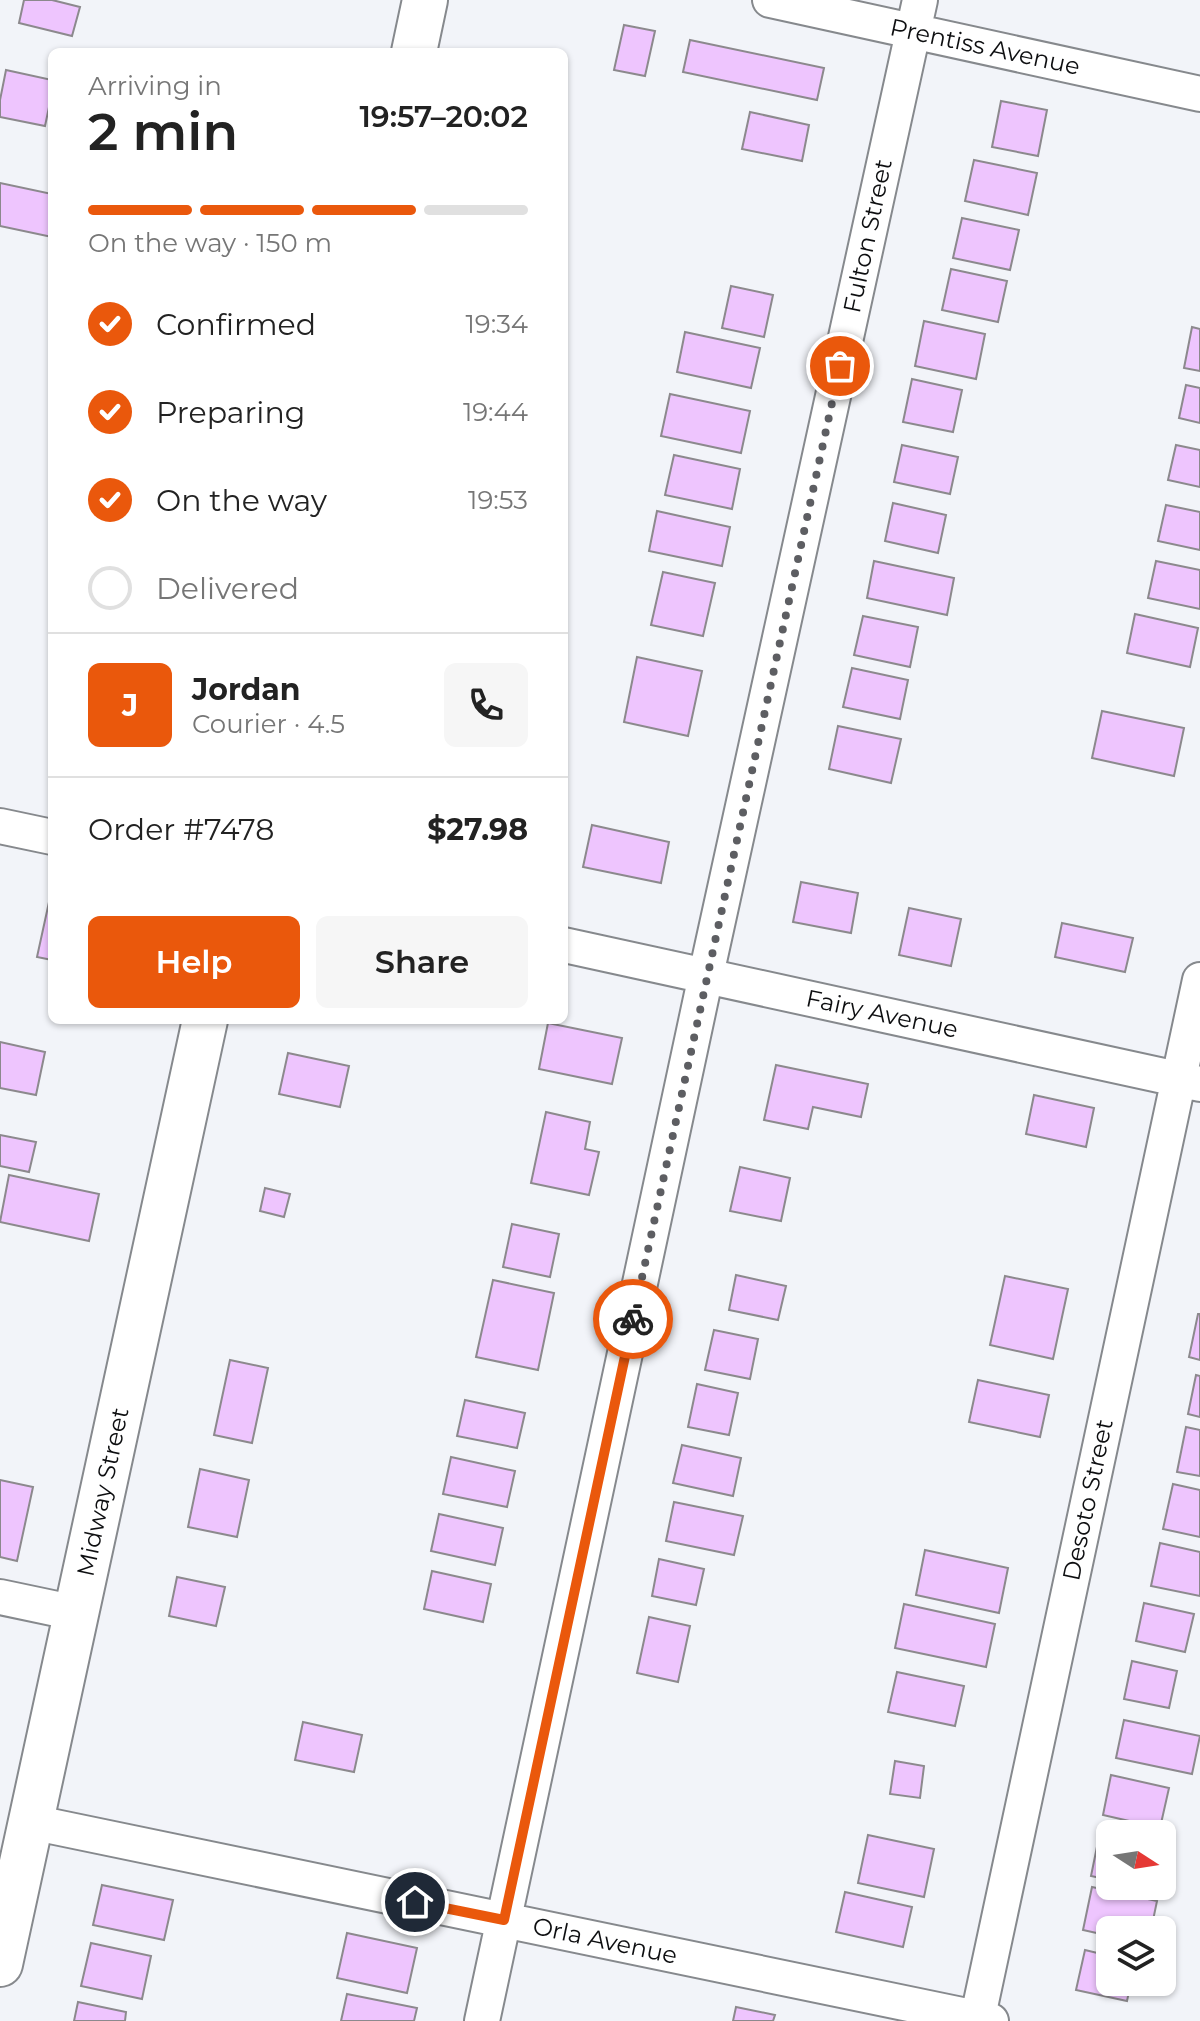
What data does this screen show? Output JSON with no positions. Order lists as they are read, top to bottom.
{
  "streets": {
    "street": [
      "Prentiss Avenue",
      "Fulton Street",
      "Fairy Avenue",
      "Midway Street",
      "Desoto Street",
      "Orla Avenue"
    ]
  },
  "crossings": [
    ["Prentiss Avenue", "Fulton Street"],
    ["Fulton Street", "Fairy Avenue"],
    ["Fulton Street", "Orla Avenue"],
    ["Fairy Avenue", "Desoto Street"],
    ["Midway Street", "Orla Avenue"],
    ["Desoto Street", "Orla Avenue"]
  ],
  "north": "right",
  "page": {
    "heading": ["2 min", "Arriving in", "19:57–20:02"],
    "panel": [
      "Jordan",
      "Courier · 4.5",
      "Order #7478",
      "$27.98"
    ],
    "bar": "On the way · 150 m",
    "list": [
      ["Confirmed", "19:34"],
      ["Preparing", "19:44"],
      ["On the way", "19:53"],
      "Delivered"
    ],
    "round": "J",
    "buttons": ["Help", "Share"]
  }
}
